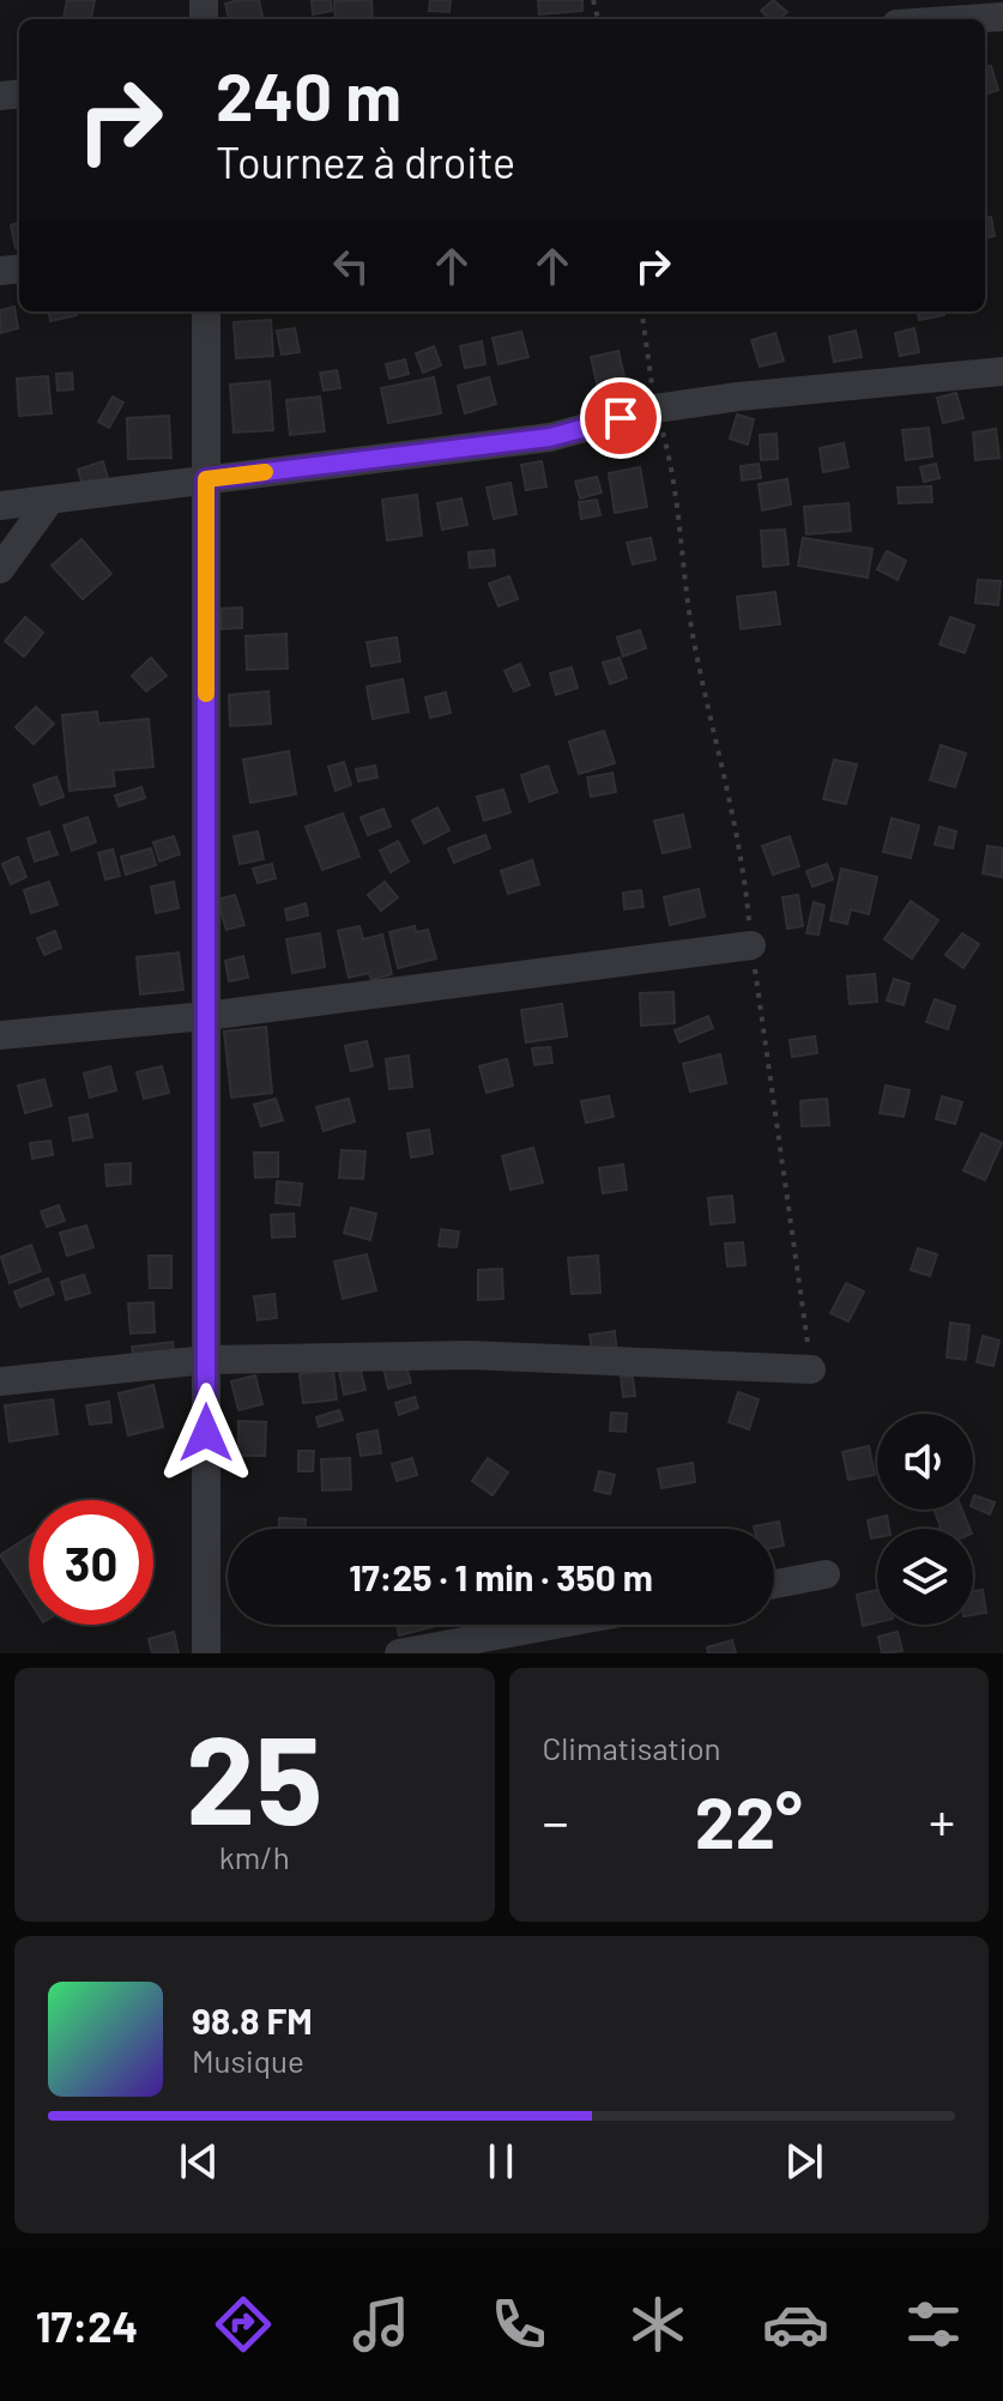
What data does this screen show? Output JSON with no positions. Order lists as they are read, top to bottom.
{
  "page": {
    "turn": ["240 m", "Tournez à droite"],
    "limit": "30",
    "trip": "17:25 · 1 min · 350 m",
    "tile": [
      ["25", "km/h"],
      "Climatisation"
    ],
    "heat": ["−", "22°", "+"],
    "song": ["98.8 FM", "Musique"],
    "tabs": "17:24"
  }
}
